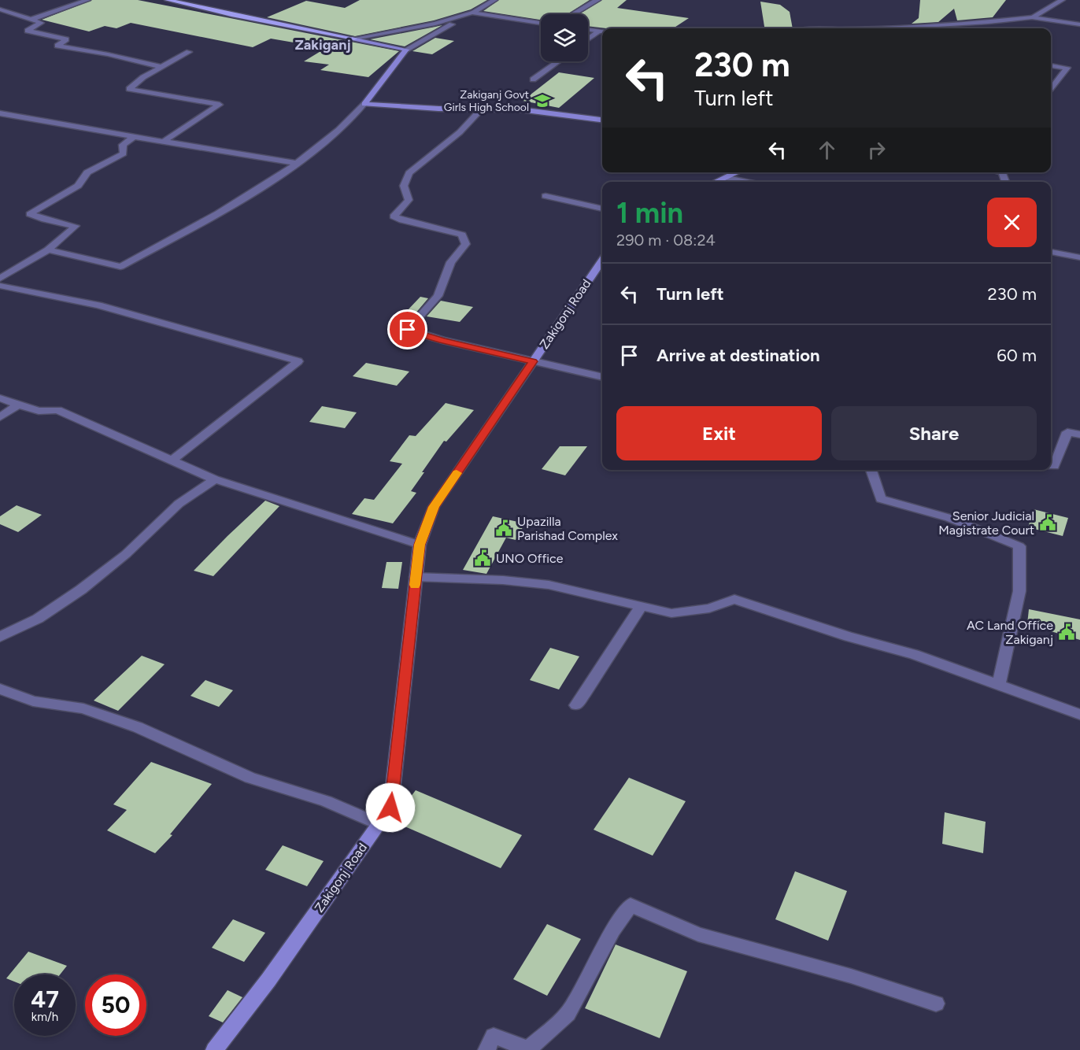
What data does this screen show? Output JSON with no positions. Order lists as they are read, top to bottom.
{
  "streets": {
    "main road": ["Zakigonj Road"]
  },
  "districts": ["Zakiganj"],
  "places": {
    "school or university": ["Zakiganj Govt Girls High School"],
    "public building": [
      "Senior Judicial Magistrate Court",
      "Upazilla Parishad Complex",
      "UNO Office",
      "AC Land Office Zakiganj"
    ]
  },
  "page": {
    "turn": ["230 m", "Turn left"],
    "heading": ["1 min", "290 m · 08:24"],
    "list": [
      {
        "name": "Turn left",
        "value": "230 m"
      },
      {
        "name": "Arrive at destination",
        "value": "60 m"
      }
    ],
    "buttons": ["Exit", "Share"],
    "speed": "47 km/h",
    "limit": "50"
  }
}
